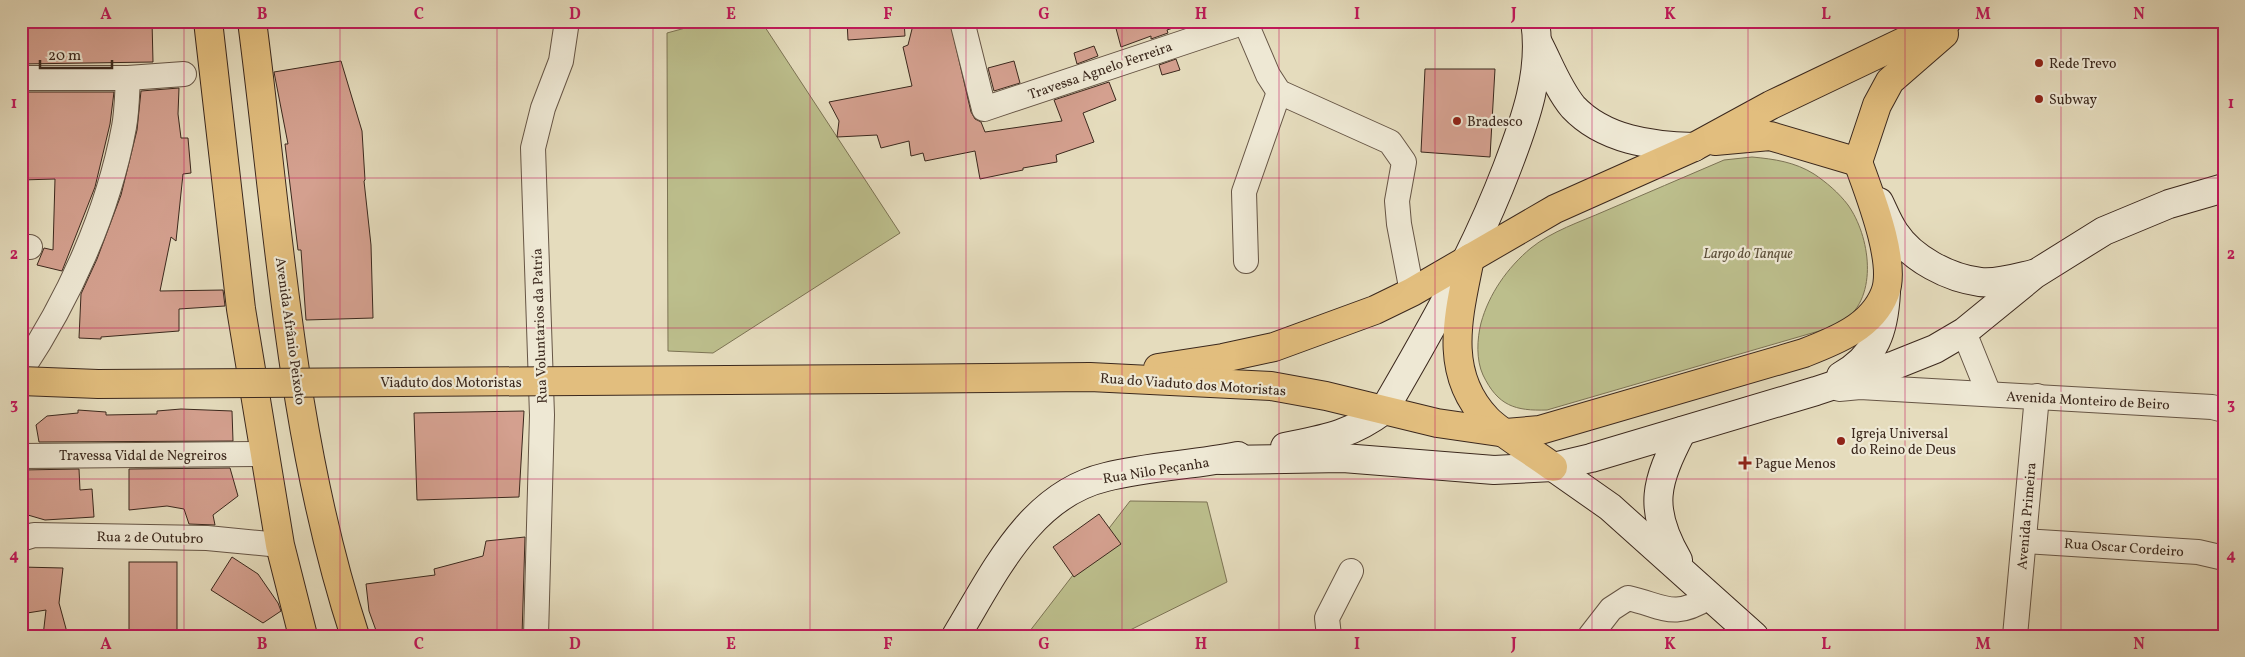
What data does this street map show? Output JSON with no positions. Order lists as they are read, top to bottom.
{
  "streets": {
    "main road": [
      "Avenida Afrânio Peixoto",
      "Viaduto dos Motoristas",
      "Rua do Viaduto dos Motoristas",
      "Rua Nilo Peçanha"
    ],
    "street": [
      "Travessa Agnelo Ferreira",
      "Rua Voluntarios da Patría",
      "Avenida Monteiro de Beiro",
      "Travessa Vidal de Negreiros",
      "Avenida Primeira",
      "Rua 2 de Outubro",
      "Rua Oscar Cordeiro"
    ]
  },
  "crossings": [
    ["Viaduto dos Motoristas", "Rua do Viaduto dos Motoristas"],
    ["Rua do Viaduto dos Motoristas", "Rua Nilo Peçanha"],
    ["Avenida Monteiro de Beiro", "Avenida Primeira"],
    ["Avenida Primeira", "Rua Oscar Cordeiro"]
  ],
  "parks": ["Largo do Tanque"],
  "places": {
    "other": [
      "Rede Trevo",
      "Subway",
      "Bradesco",
      "Igreja Universal do Reino de Deus"
    ],
    "health": ["Pague Menos"]
  },
  "scale_bar": "20 m",
  "grid": {
    "columns": [
      "A",
      "B",
      "C",
      "D",
      "E",
      "F",
      "G",
      "H",
      "I",
      "J",
      "K",
      "L",
      "M",
      "N"
    ],
    "rows": [
      "1",
      "2",
      "3",
      "4"
    ]
  }
}
